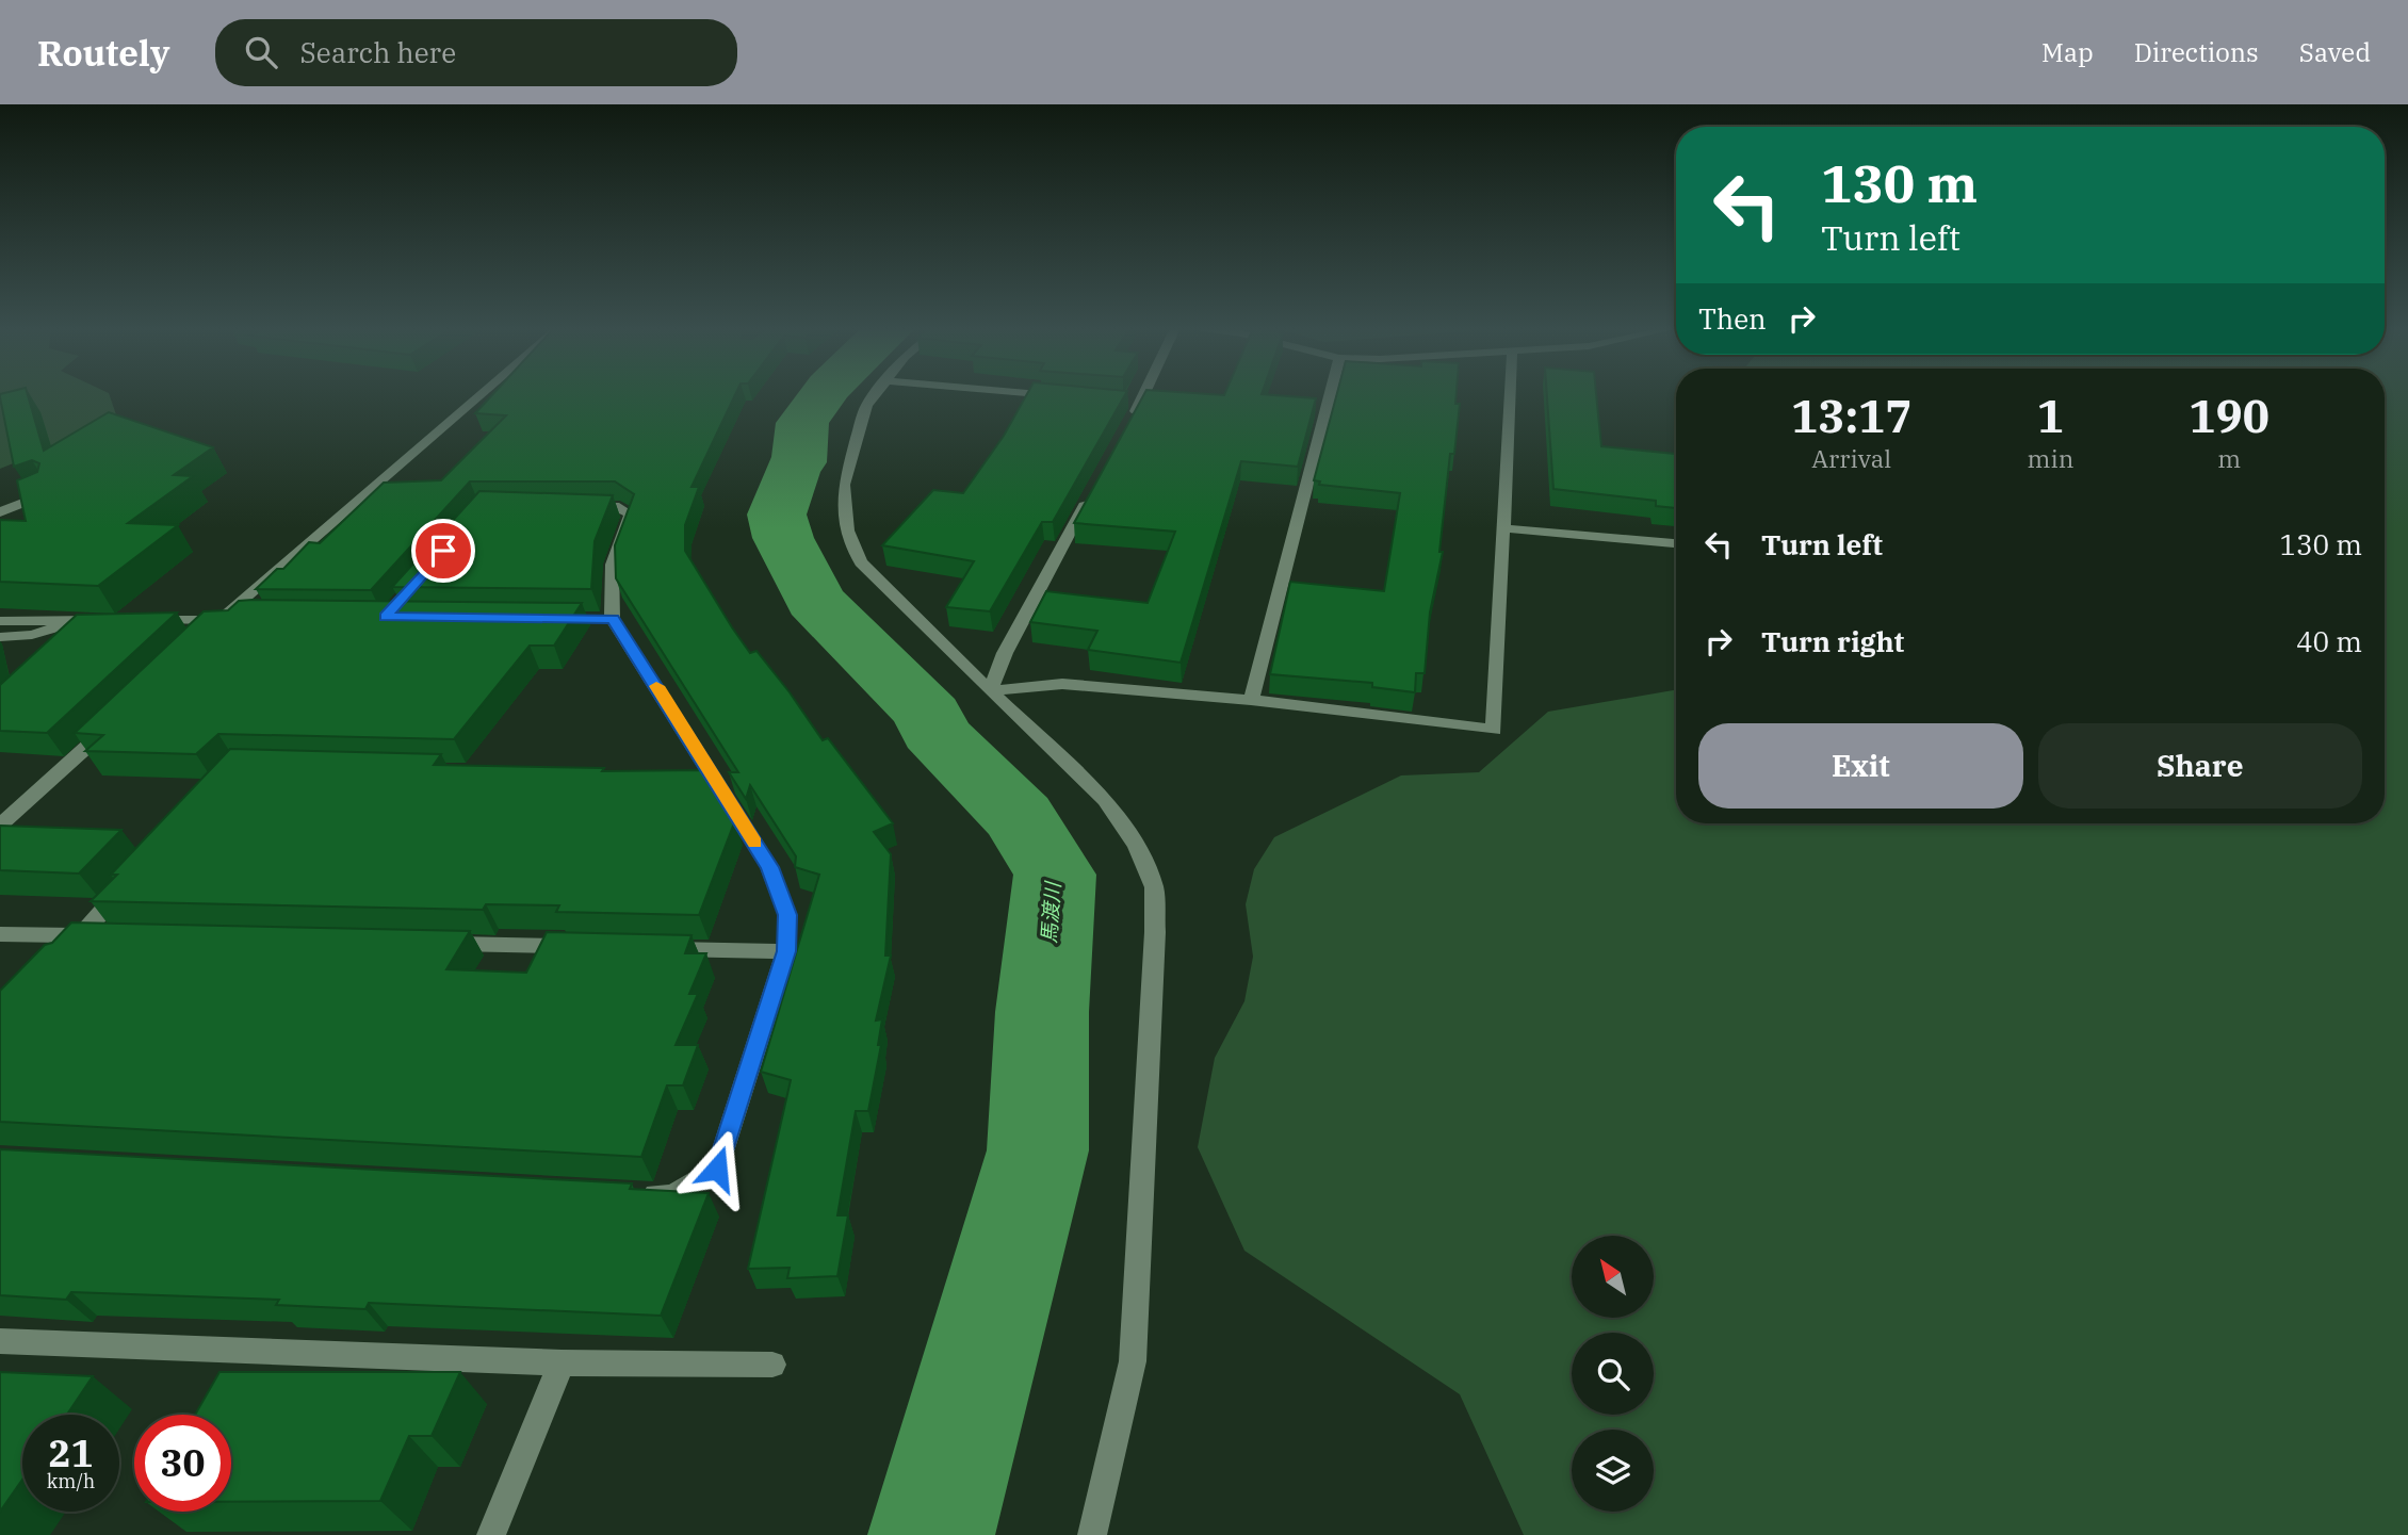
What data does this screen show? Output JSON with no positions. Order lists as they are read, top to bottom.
{
  "water": ["馬渡川"],
  "north": "top left",
  "page": {
    "header": "Routely",
    "search": "Search here",
    "nav": ["Map", "Directions", "Saved"],
    "turn": ["130 m", "Turn left"],
    "then": "Then",
    "eta": [
      "13:17",
      "Arrival",
      "1",
      "min",
      "190",
      "m"
    ],
    "list": [
      {
        "name": "Turn left",
        "value": "130 m"
      },
      {
        "name": "Turn right",
        "value": "40 m"
      }
    ],
    "buttons": ["Exit", "Share"],
    "speed": "21 km/h",
    "limit": "30"
  }
}
